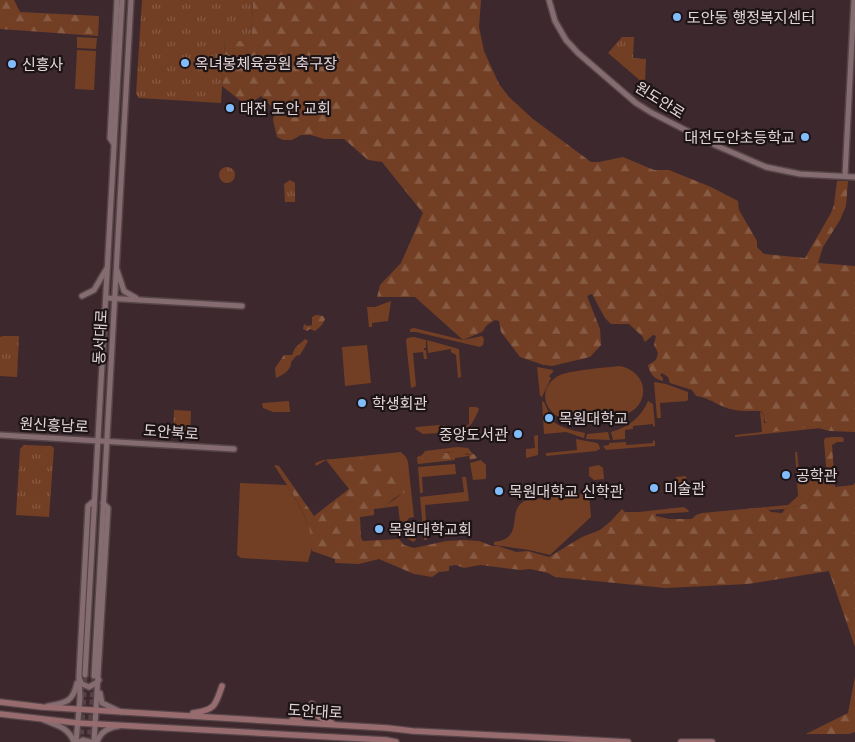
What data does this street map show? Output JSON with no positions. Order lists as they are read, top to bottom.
{
  "streets": {
    "main road": ["도안대로"],
    "street": [
      "원도안로",
      "동서대로",
      "원신흥남로",
      "도안북로"
    ]
  },
  "crossings": [
    ["동서대로", "원신흥남로"],
    ["동서대로", "도안북로"],
    ["원신흥남로", "도안북로"]
  ],
  "places": [
    "도안동 행정복지센터",
    "옥녀봉체육공원 축구장",
    "신흥사",
    "대전 도안 교회",
    "대전도안초등학교",
    "학생회관",
    "목원대학교",
    "중앙도서관",
    "공학관",
    "미술관",
    "목원대학교 신학관",
    "목원대학교회"
  ]
}
